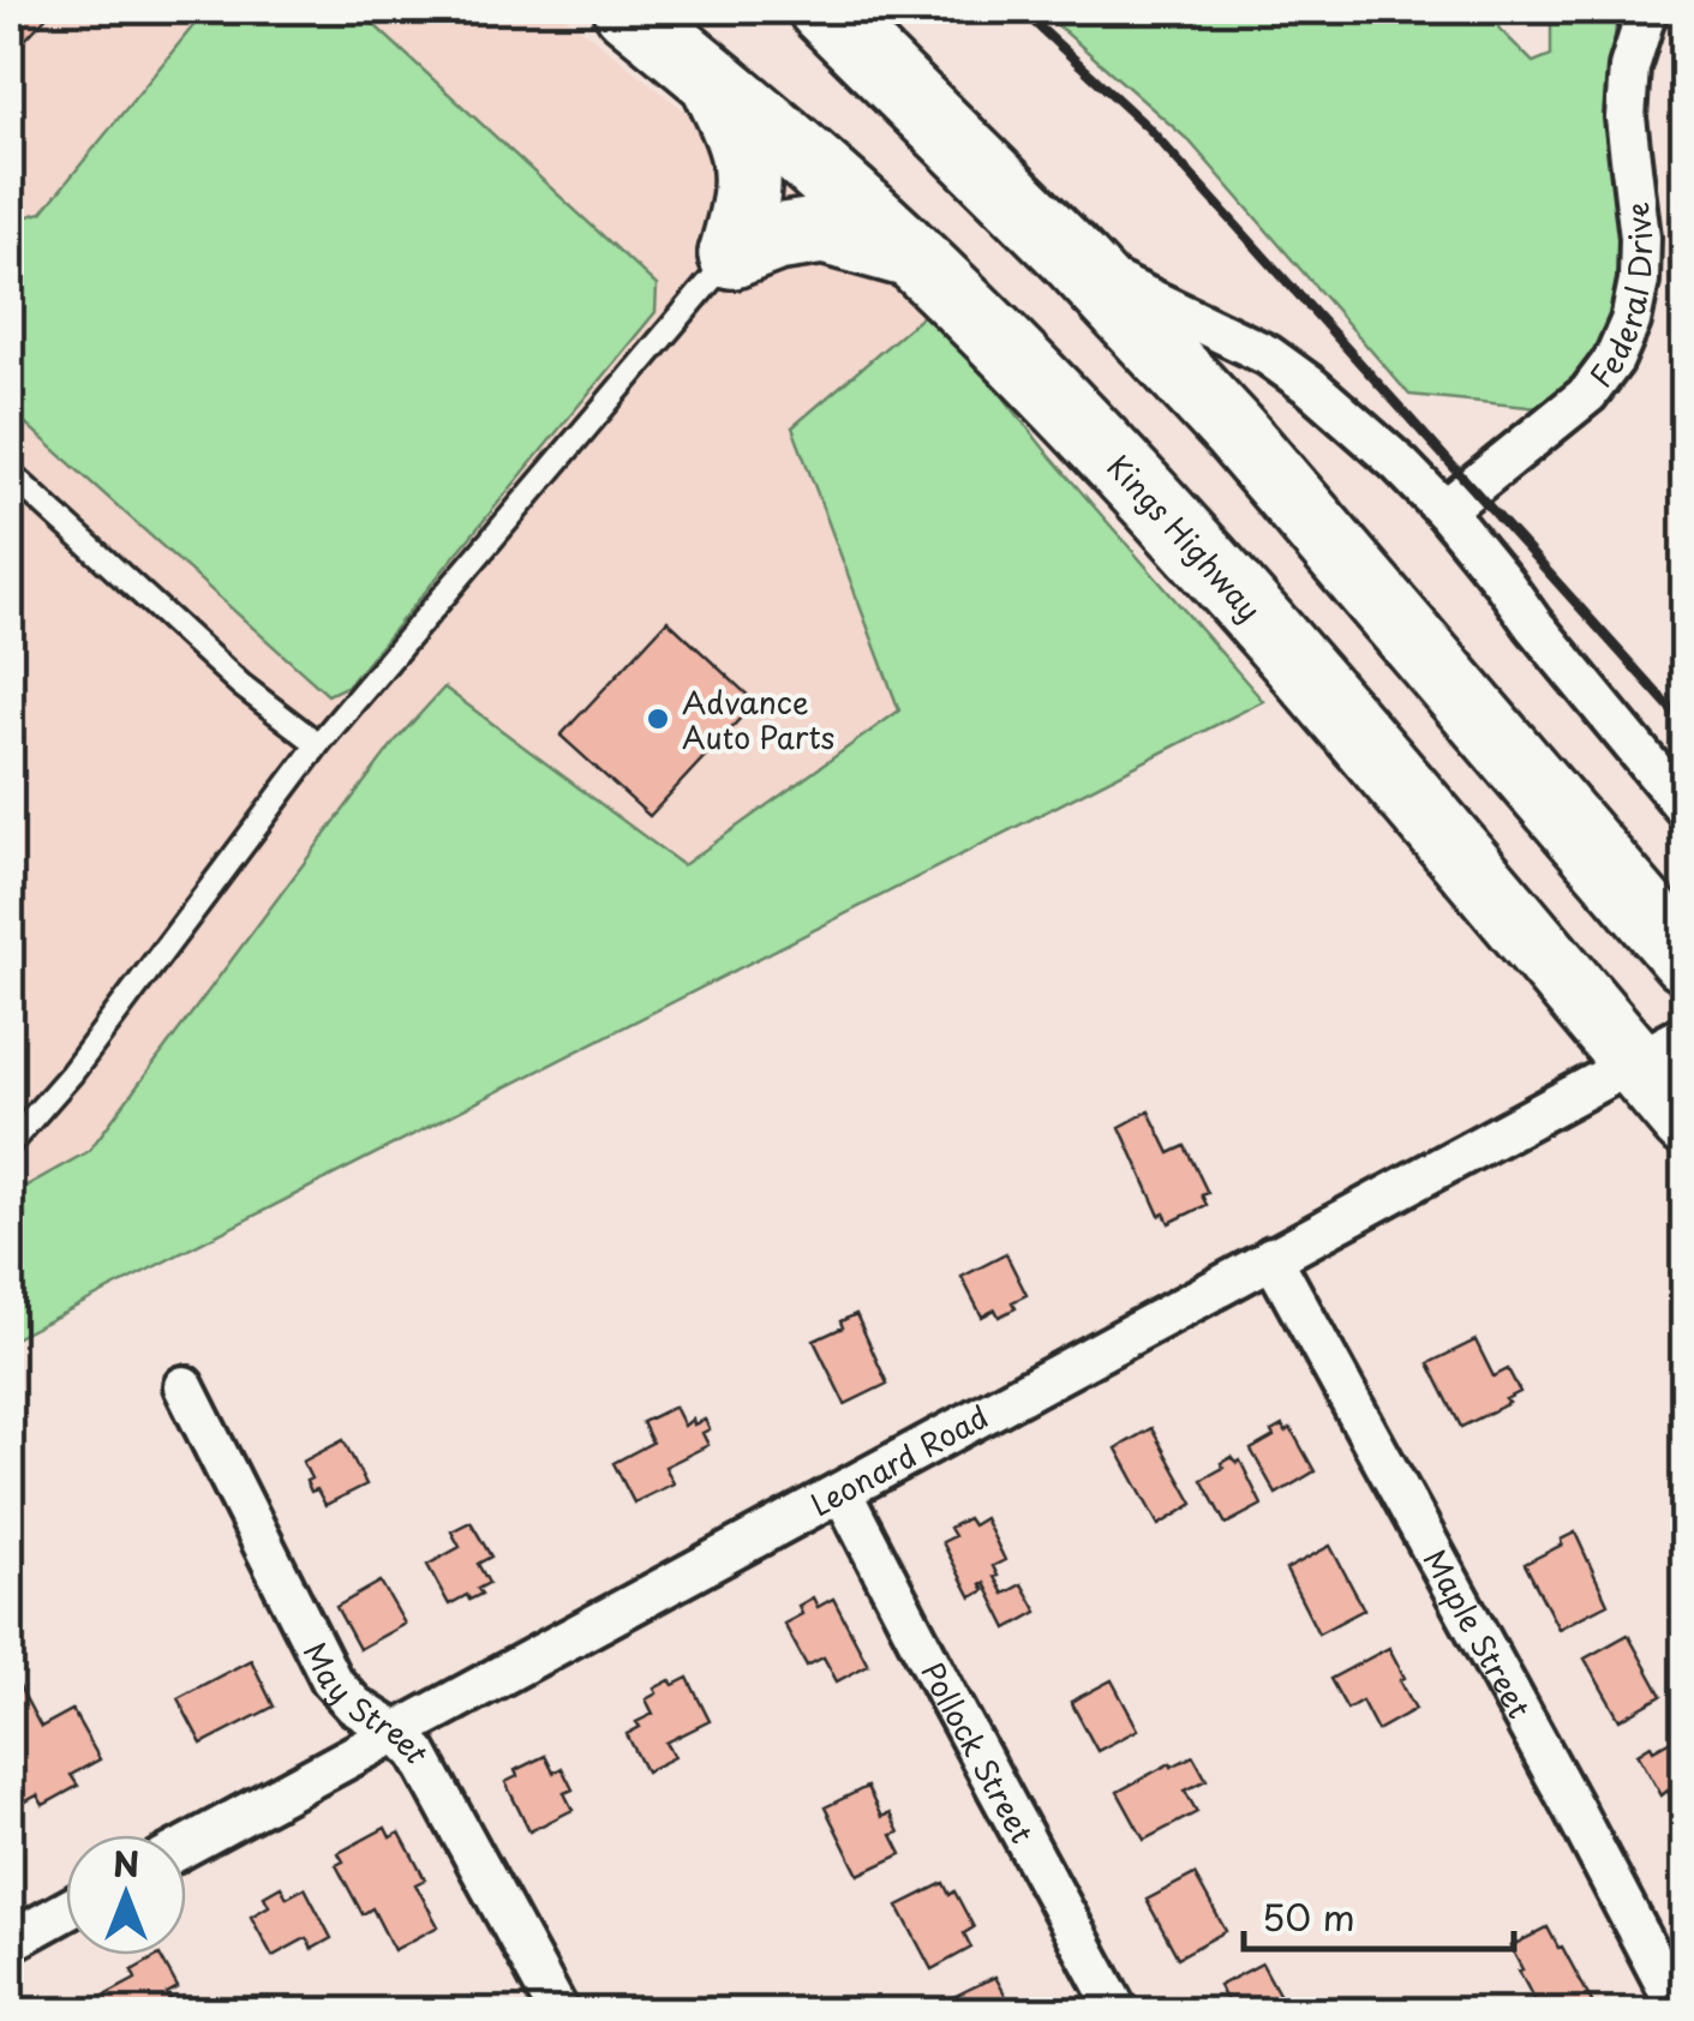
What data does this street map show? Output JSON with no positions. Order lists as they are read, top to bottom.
{
  "streets": {
    "highway": ["Kings Highway"],
    "street": [
      "Federal Drive",
      "Leonard Road",
      "Maple Street",
      "May Street",
      "Pollock Street"
    ]
  },
  "crossings": [
    ["Kings Highway", "Leonard Road"],
    ["Leonard Road", "Maple Street"],
    ["Leonard Road", "May Street"],
    ["Leonard Road", "Pollock Street"]
  ],
  "places": ["Advance Auto Parts"],
  "scale_bar": "50 m",
  "north": "top"
}
